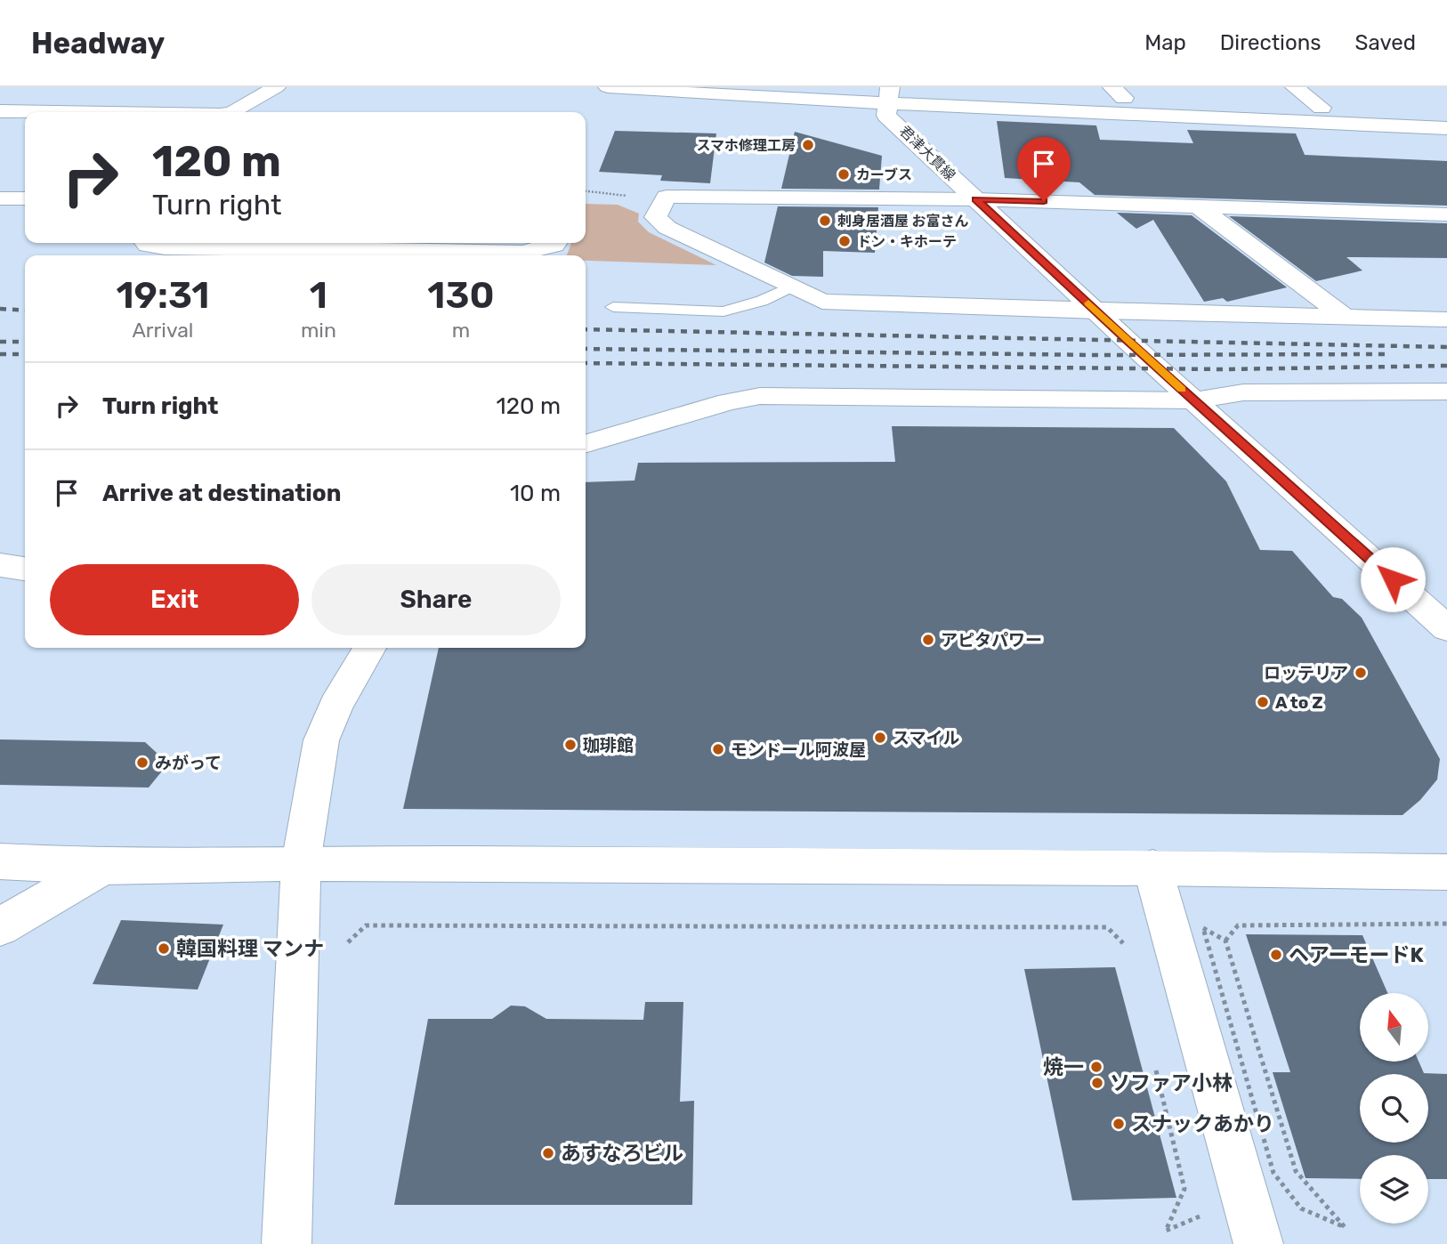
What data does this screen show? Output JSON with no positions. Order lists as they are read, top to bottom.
{
  "streets": {
    "street": ["君津大貫線"]
  },
  "places": [
    "スマホ修理工房",
    "カーブス",
    "刺身居酒屋 お富さん",
    "ドン・キホーテ",
    "アピタパワー",
    "ロッテリア",
    "A to Z",
    "スマイル",
    "珈琲館",
    "モンドール阿波屋",
    "みがって",
    "韓国料理 マンナ",
    "ヘアーモードK",
    "焼一",
    "ソファア小林",
    "スナックあかり",
    "あすなろビル"
  ],
  "north": "top",
  "page": {
    "header": "Headway",
    "nav": ["Map", "Directions", "Saved"],
    "turn": ["120 m", "Turn right"],
    "eta": [
      "19:31",
      "Arrival",
      "1",
      "min",
      "130",
      "m"
    ],
    "list": [
      {
        "name": "Turn right",
        "value": "120 m"
      },
      {
        "name": "Arrive at destination",
        "value": "10 m"
      }
    ],
    "buttons": ["Exit", "Share"]
  }
}
